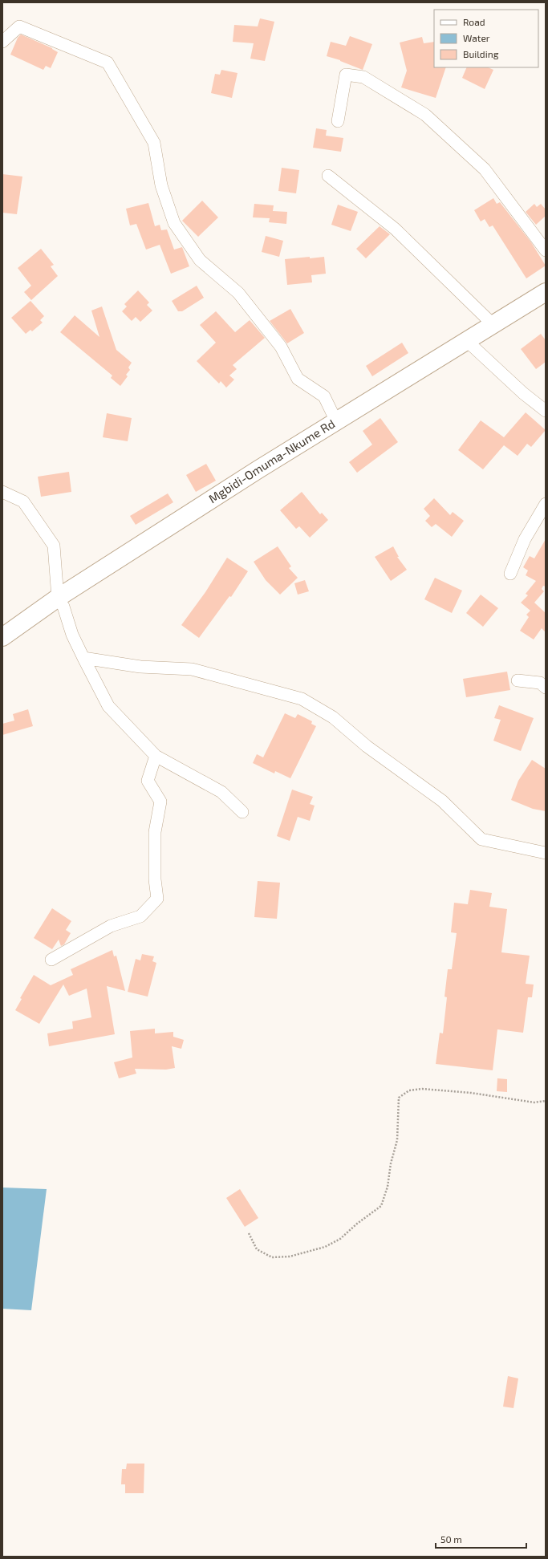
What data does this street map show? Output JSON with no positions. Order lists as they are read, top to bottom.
{
  "streets": {
    "street": ["Mgbidi-Omuma-Nkume Rd"]
  },
  "legend": ["Road", "Water", "Building"],
  "scale_bar": "50 m"
}
